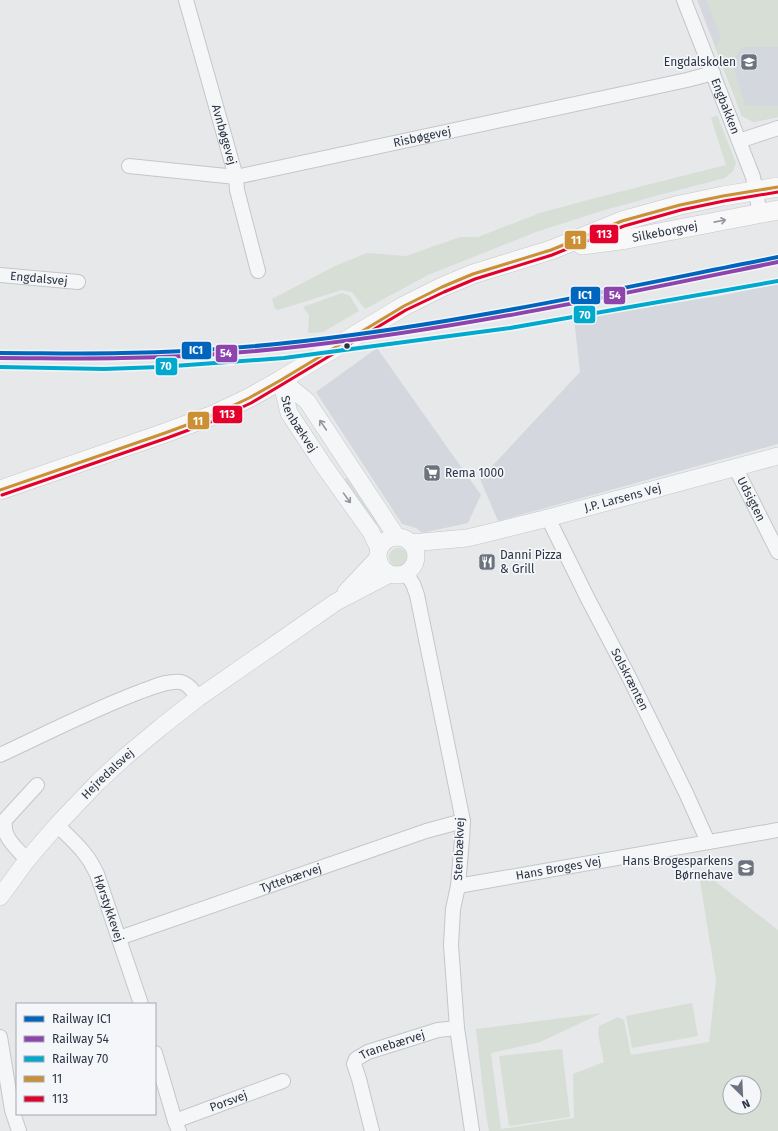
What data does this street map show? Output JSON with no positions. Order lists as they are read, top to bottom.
{
  "streets": {
    "main road": ["Silkeborgvej"],
    "street": [
      "Engbakken",
      "Avnbøgevej",
      "Risbøgevej",
      "Engdalsvej",
      "Stenbækvej",
      "J.P. Larsens Vej",
      "Udsigten",
      "Solskrænten",
      "Hejredalsvej",
      "Hans Broges Vej",
      "Tyttebærvej",
      "Hørstykkevej",
      "Tranebærvej",
      "Porsvej"
    ]
  },
  "crossings": [
    ["Engbakken", "Risbøgevej"],
    ["Engbakken", "Silkeborgvej"],
    ["Avnbøgevej", "Risbøgevej"],
    ["Silkeborgvej", "Stenbækvej"],
    ["Stenbækvej", "J.P. Larsens Vej"],
    ["Stenbækvej", "Hejredalsvej"],
    ["Stenbækvej", "Hans Broges Vej"],
    ["Stenbækvej", "Tyttebærvej"],
    ["Stenbækvej", "Tranebærvej"],
    ["J.P. Larsens Vej", "Udsigten"],
    ["J.P. Larsens Vej", "Solskrænten"],
    ["J.P. Larsens Vej", "Hejredalsvej"],
    ["Solskrænten", "Hans Broges Vej"],
    ["Hejredalsvej", "Hørstykkevej"],
    ["Tyttebærvej", "Hørstykkevej"]
  ],
  "places": {
    "school or university": ["Engdalskolen", "Hans Brogesparkens Børnehave"],
    "supermarket": ["Rema 1000"],
    "restaurant": ["Danni Pizza & Grill"]
  },
  "lines": [
    "transit line 11",
    "transit line 113",
    "rail line IC1",
    "rail line 54",
    "rail line 70"
  ],
  "legend": [
    "Railway IC1",
    "Railway 54",
    "Railway 70",
    "11",
    "113"
  ],
  "north": "bottom right"
}
